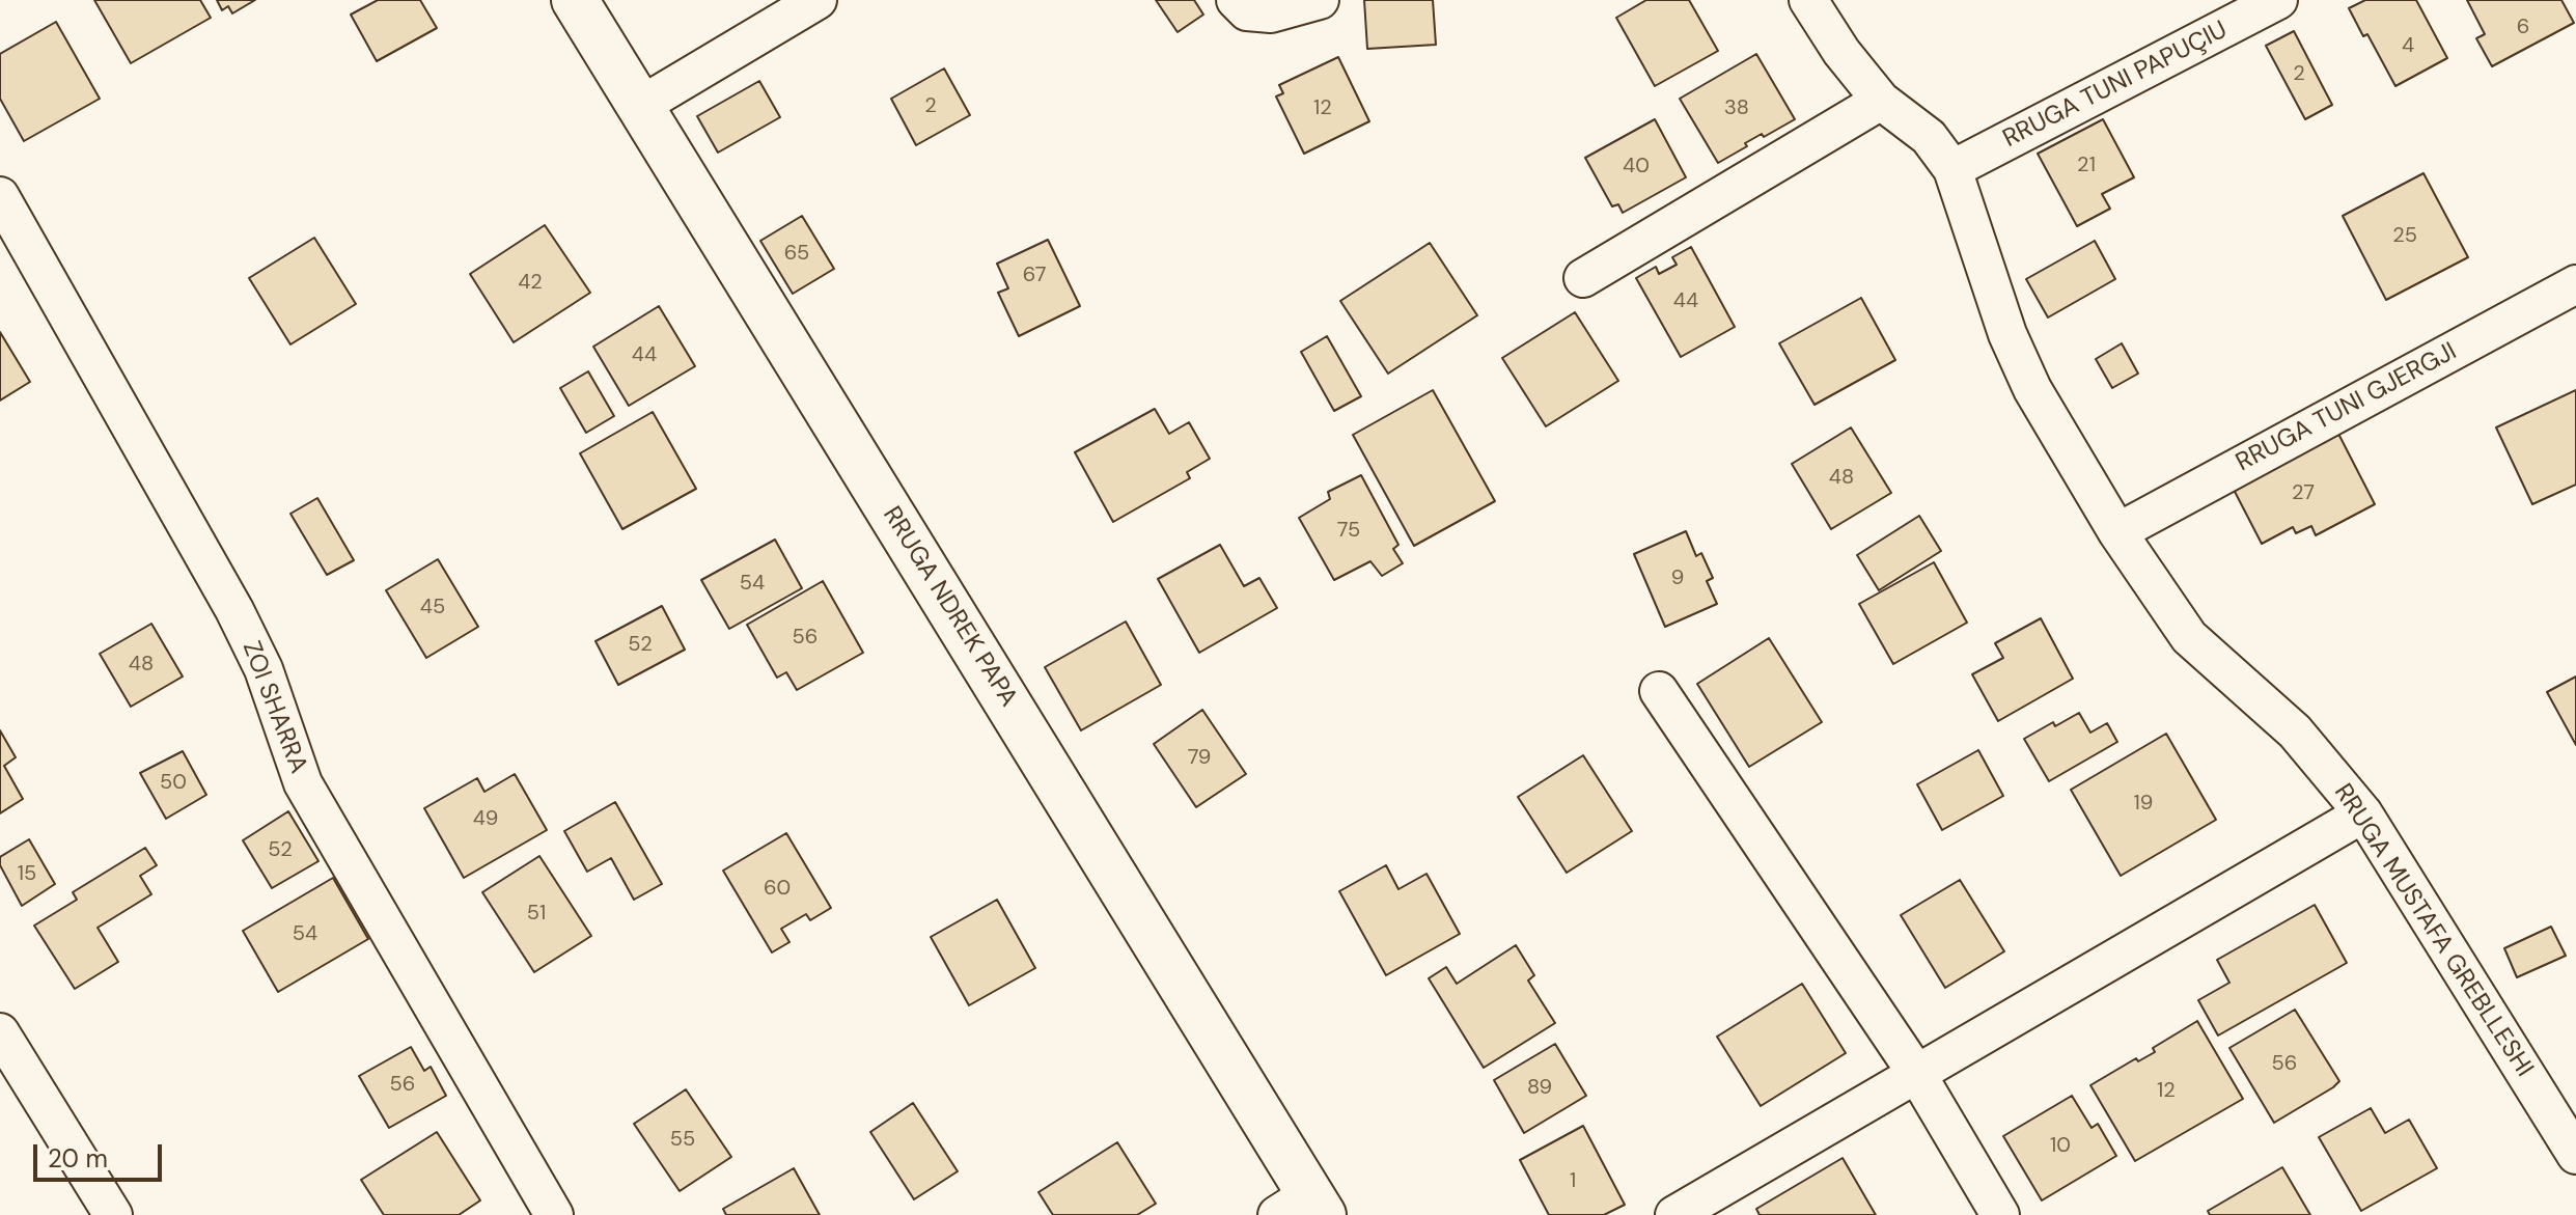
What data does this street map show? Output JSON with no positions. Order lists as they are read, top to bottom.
{
  "streets": {
    "street": [
      "RRUGA TUNI PAPUÇIU",
      "RRUGA TUNI GJERGJI",
      "RRUGA NDREK PAPA",
      "ZOI SHARRA",
      "RRUGA MUSTAFA GREBLLESHI"
    ]
  },
  "crossings": [
    ["RRUGA TUNI PAPUÇIU", "RRUGA MUSTAFA GREBLLESHI"],
    ["RRUGA TUNI GJERGJI", "RRUGA MUSTAFA GREBLLESHI"]
  ],
  "house_numbers": [
    "6",
    "4",
    "2",
    "2",
    "12",
    "38",
    "21",
    "40",
    "25",
    "65",
    "67",
    "42",
    "44",
    "44",
    "48",
    "27",
    "75",
    "9",
    "54",
    "45",
    "56",
    "52",
    "48",
    "79",
    "50",
    "19",
    "49",
    "52",
    "15",
    "60",
    "51",
    "54",
    "56",
    "56",
    "89",
    "12",
    "55",
    "10",
    "1"
  ],
  "scale_bar": "20 m"
}
